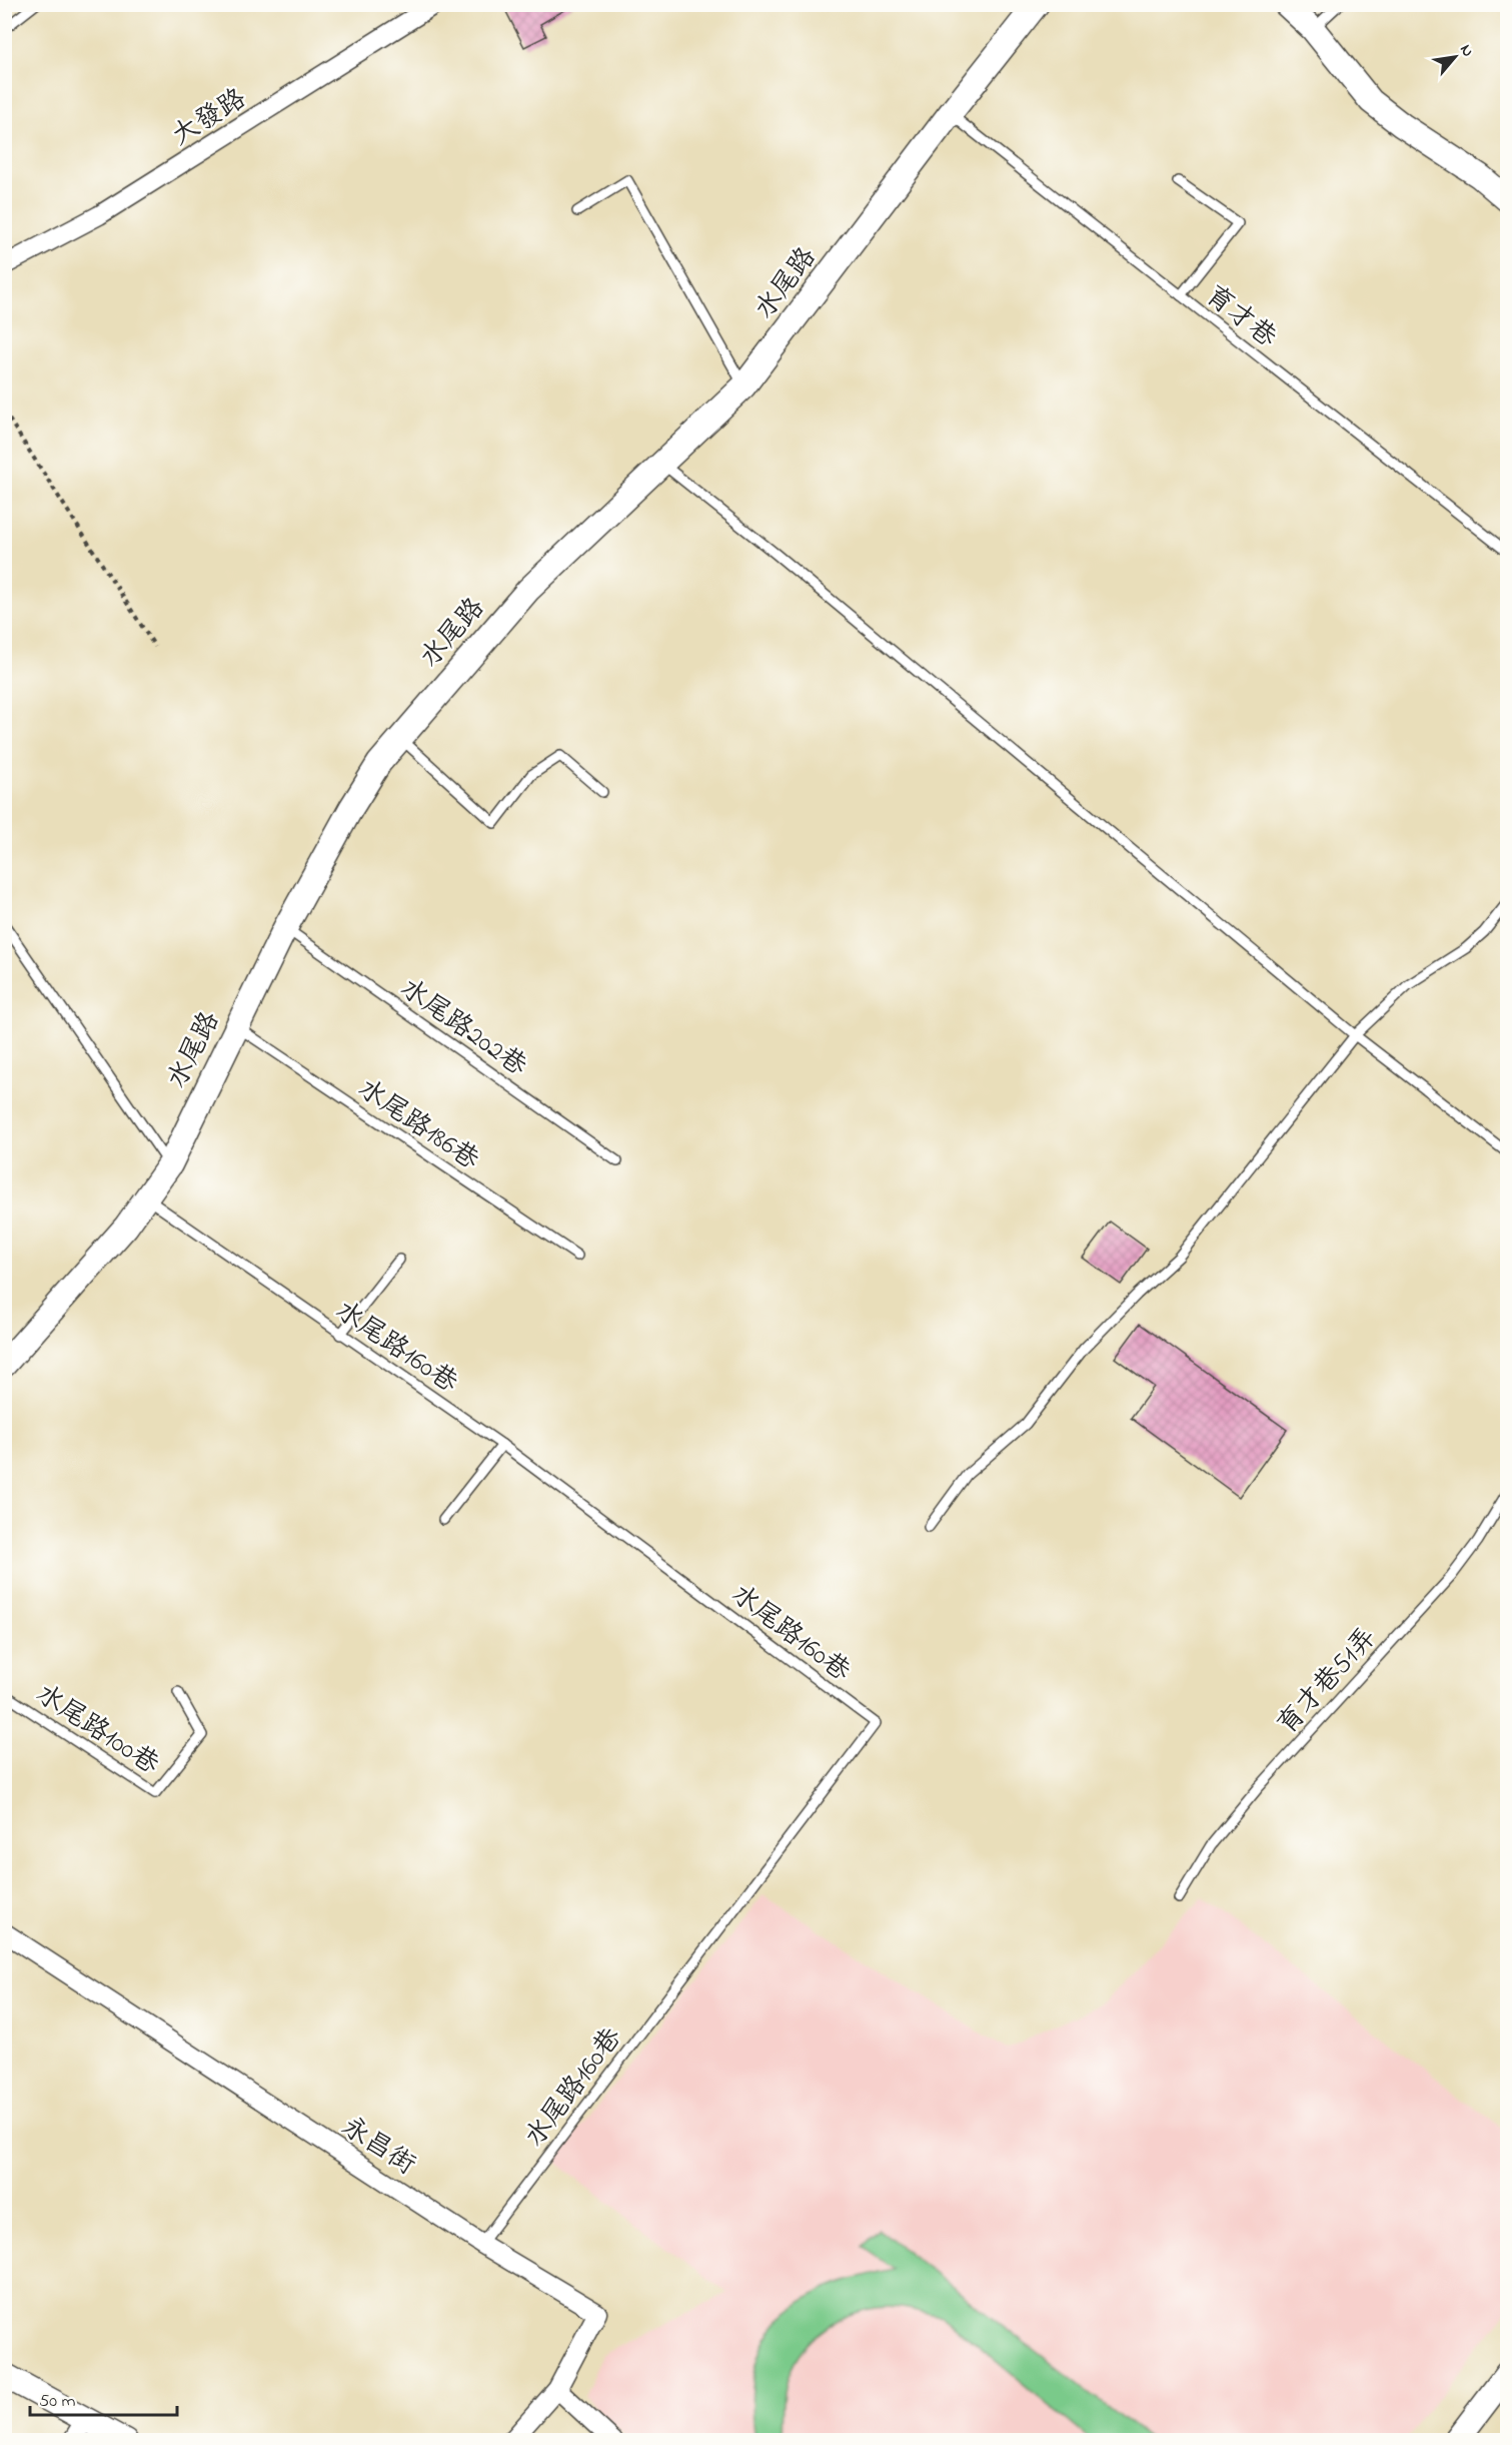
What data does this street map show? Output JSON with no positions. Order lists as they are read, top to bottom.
{
  "streets": {
    "street": ["大發路", "水尾路", "永昌街"],
    "lane": [
      "育才巷",
      "水尾路202巷",
      "水尾路186巷",
      "水尾路160巷",
      "育才巷51弄",
      "水尾路100巷"
    ]
  },
  "crossings": [
    ["水尾路", "育才巷"],
    ["水尾路", "水尾路202巷"],
    ["水尾路", "水尾路186巷"],
    ["水尾路", "水尾路160巷"],
    ["水尾路160巷", "永昌街"]
  ],
  "scale_bar": "50 m",
  "north": "top right"
}
